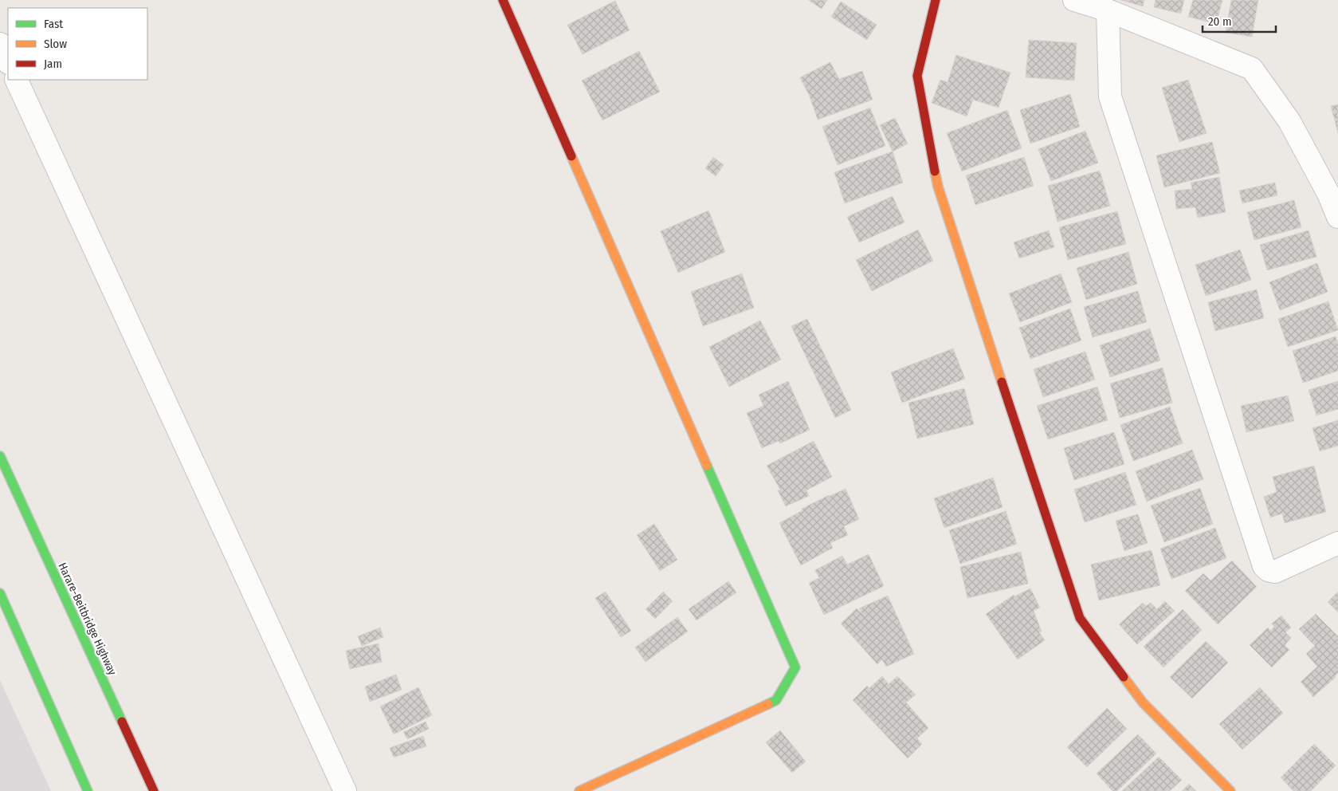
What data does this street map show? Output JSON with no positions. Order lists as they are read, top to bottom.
{
  "streets": {
    "main road": ["Harare-Beitbridge Highway"]
  },
  "legend": ["Fast", "Slow", "Jam"],
  "scale_bar": "20 m"
}
